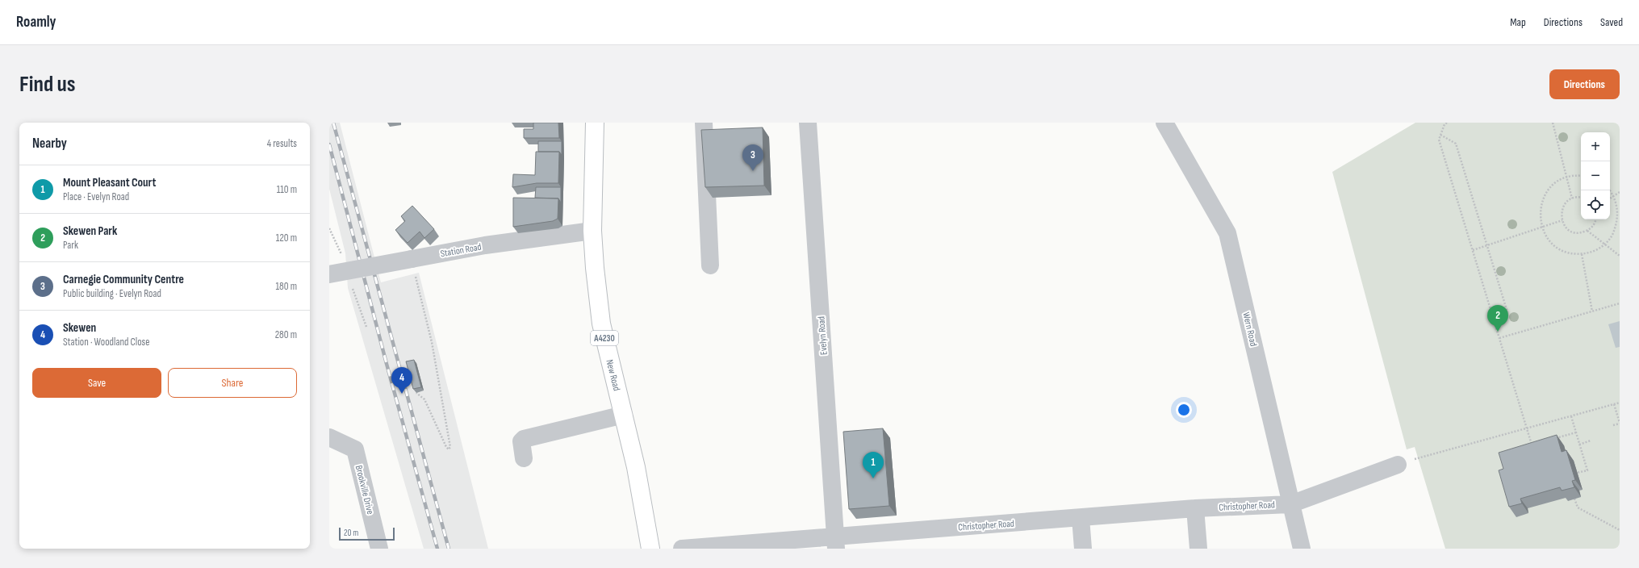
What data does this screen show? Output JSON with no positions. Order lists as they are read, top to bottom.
{
  "streets": {
    "main road": ["A4230", "New Road"],
    "street": [
      "Station Road",
      "Wern Road",
      "Evelyn Road",
      "Brookville Drive",
      "Christopher Road"
    ]
  },
  "crossings": [
    ["Station Road", "New Road"],
    ["Wern Road", "Christopher Road"],
    ["Evelyn Road", "Christopher Road"]
  ],
  "scale_bar": "20 m",
  "page": {
    "header": "Roamly",
    "nav": ["Map", "Directions", "Saved"],
    "buttons": [
      "Directions",
      ["Save", "Share"]
    ],
    "title": "Find us",
    "heading": ["Nearby", "4 results"],
    "map_buttons": ["+", "−"],
    "pins": [
      "3",
      "2",
      "4",
      "1"
    ],
    "list": [
      {
        "mark": "1",
        "name": "Mount Pleasant Court",
        "note": "Place · Evelyn Road",
        "value": "110 m"
      },
      {
        "mark": "2",
        "name": "Skewen Park",
        "note": "Park",
        "value": "120 m"
      },
      {
        "mark": "3",
        "name": "Carnegie Community Centre",
        "note": "Public building · Evelyn Road",
        "value": "180 m"
      },
      {
        "mark": "4",
        "name": "Skewen",
        "note": "Station · Woodland Close",
        "value": "280 m"
      }
    ],
    "scale": "20 m"
  }
}
